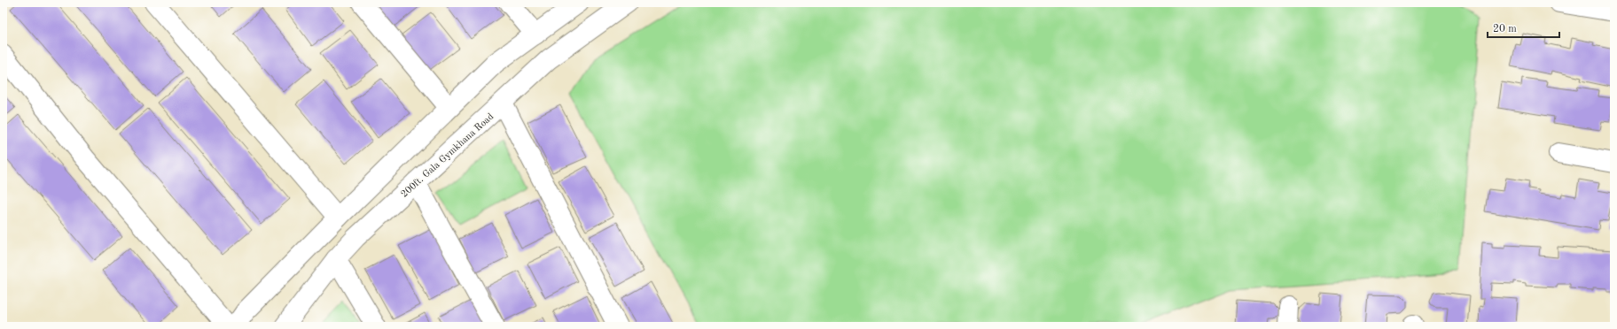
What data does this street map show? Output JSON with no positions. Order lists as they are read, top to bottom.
{
  "streets": {
    "street": ["200ft. Gala Gymkhana Road"]
  },
  "scale_bar": "20 m"
}
